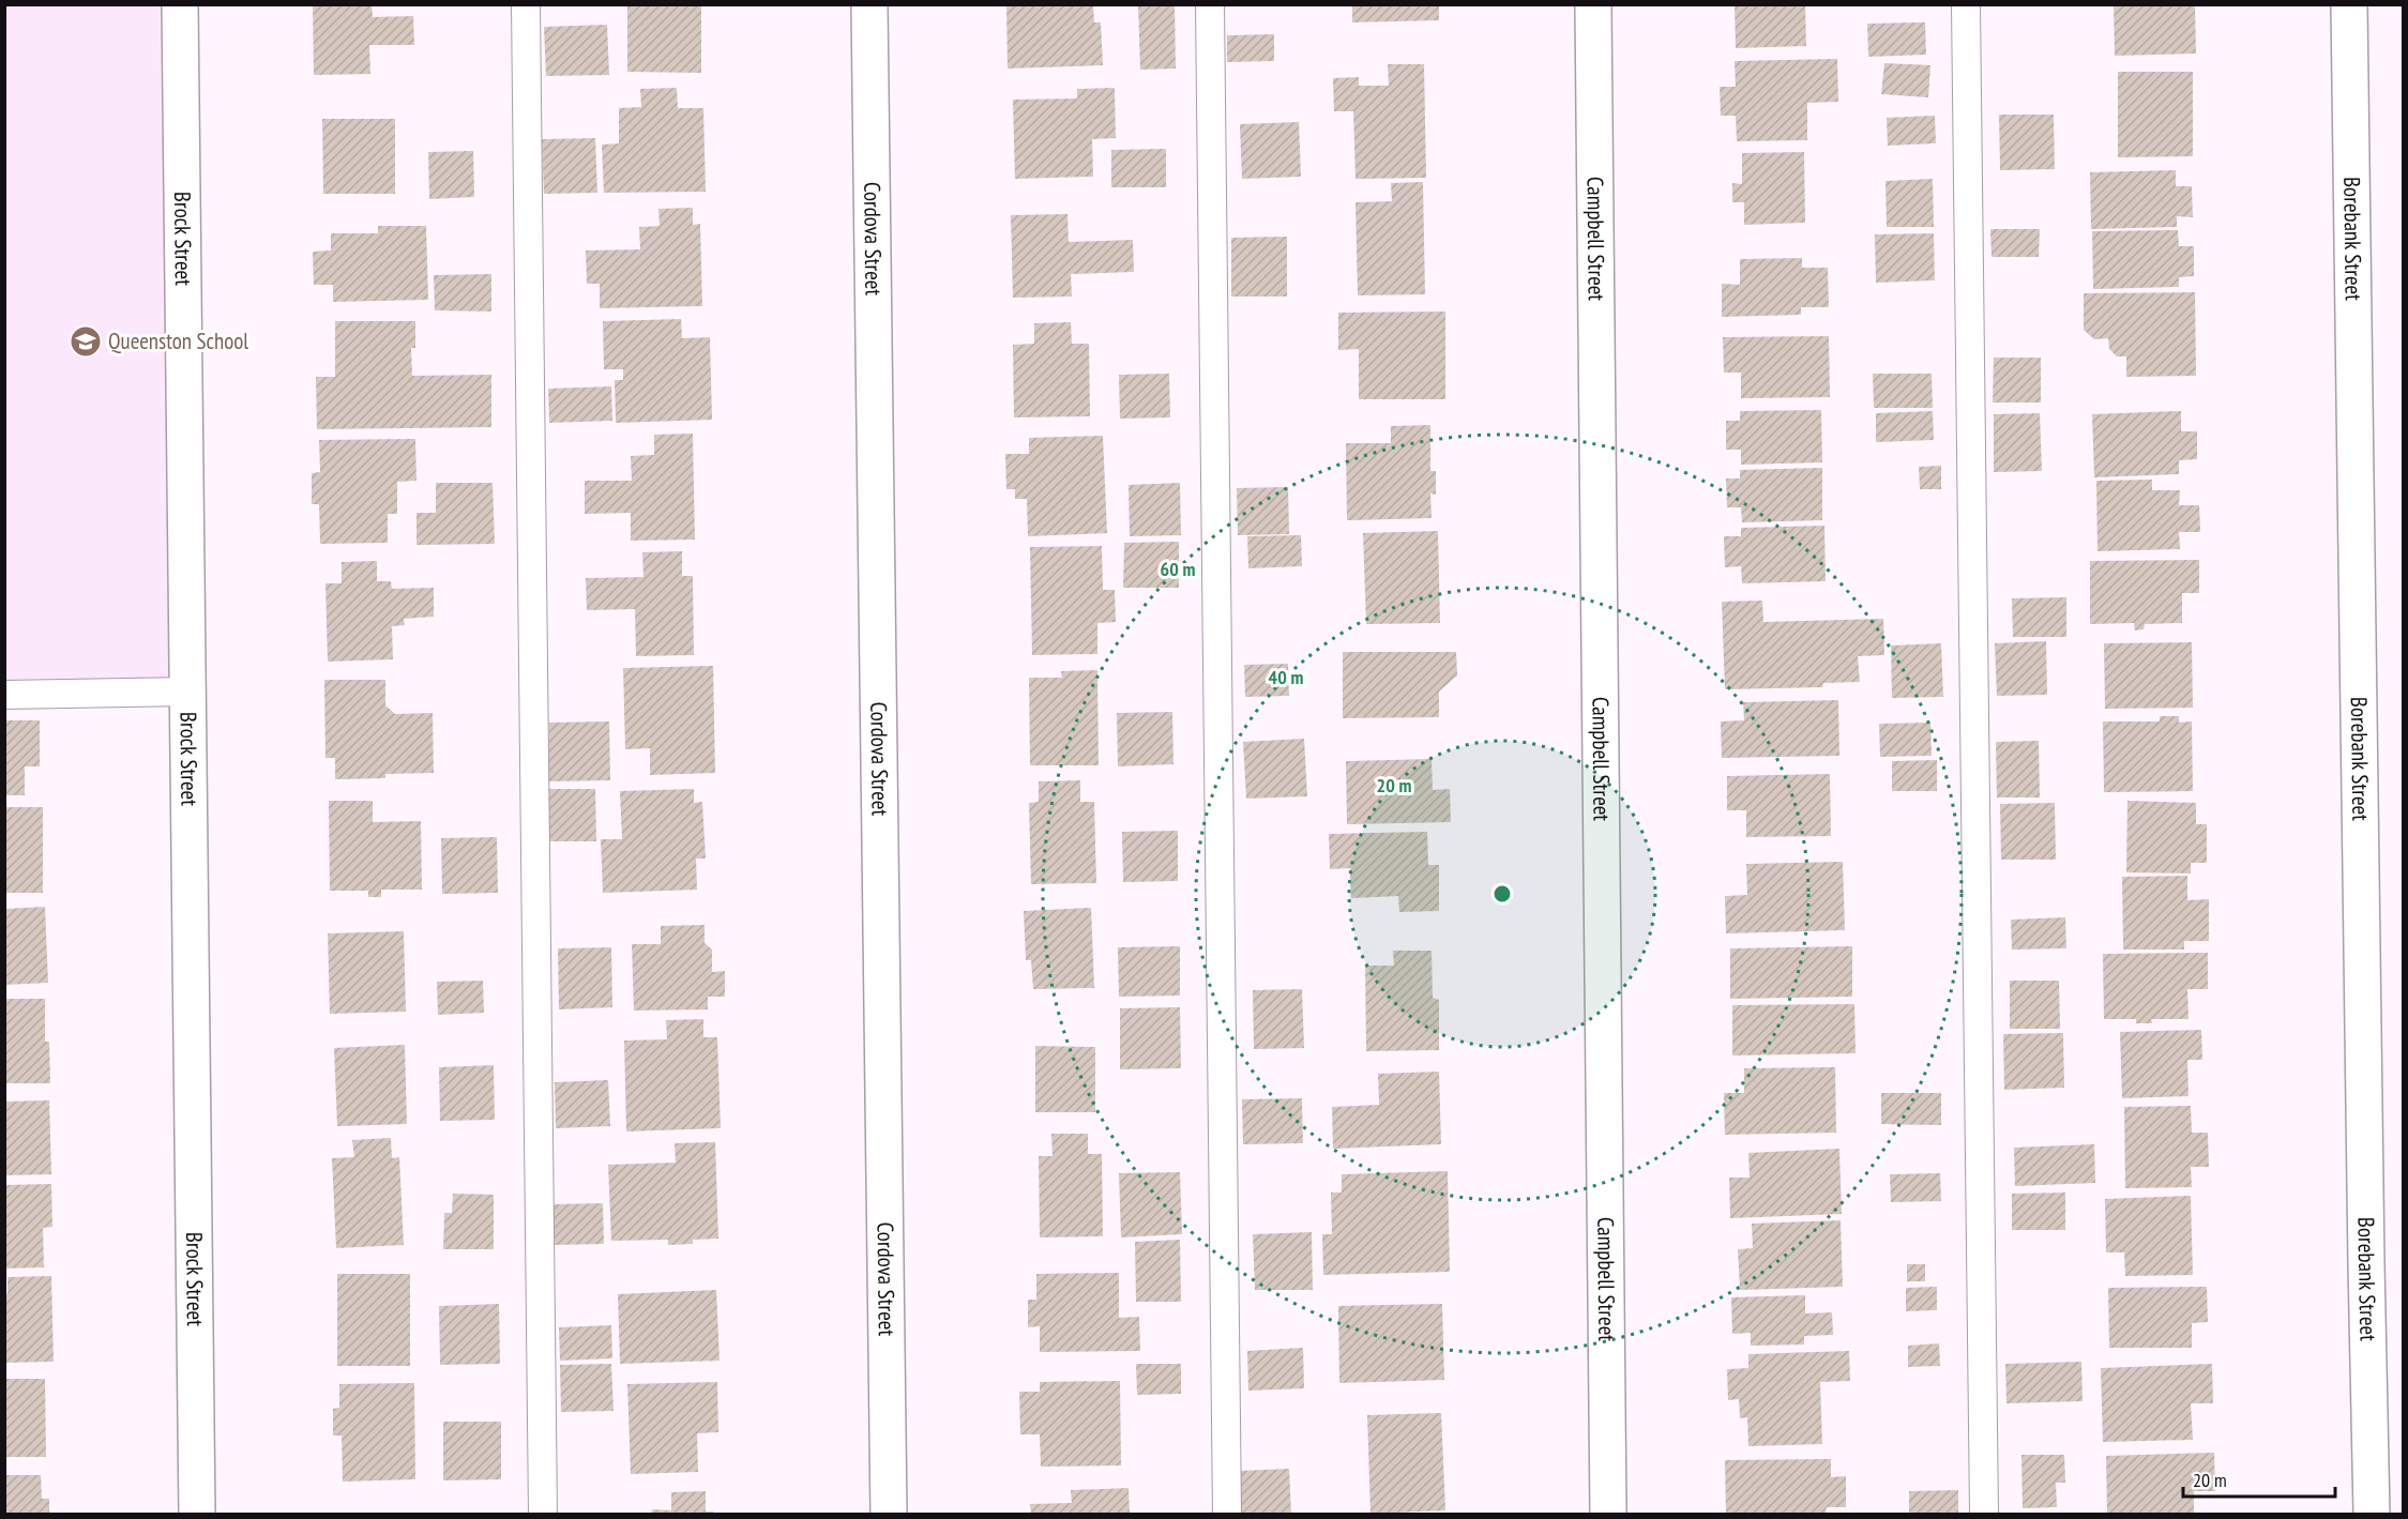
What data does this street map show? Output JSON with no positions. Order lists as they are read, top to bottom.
{
  "streets": {
    "street": [
      "Brock Street",
      "Cordova Street",
      "Campbell Street",
      "Borebank Street"
    ]
  },
  "places": {
    "school or university": ["Queenston School"]
  },
  "scale_bar": "20 m",
  "rings": ["60 m", "40 m", "20 m"]
}
